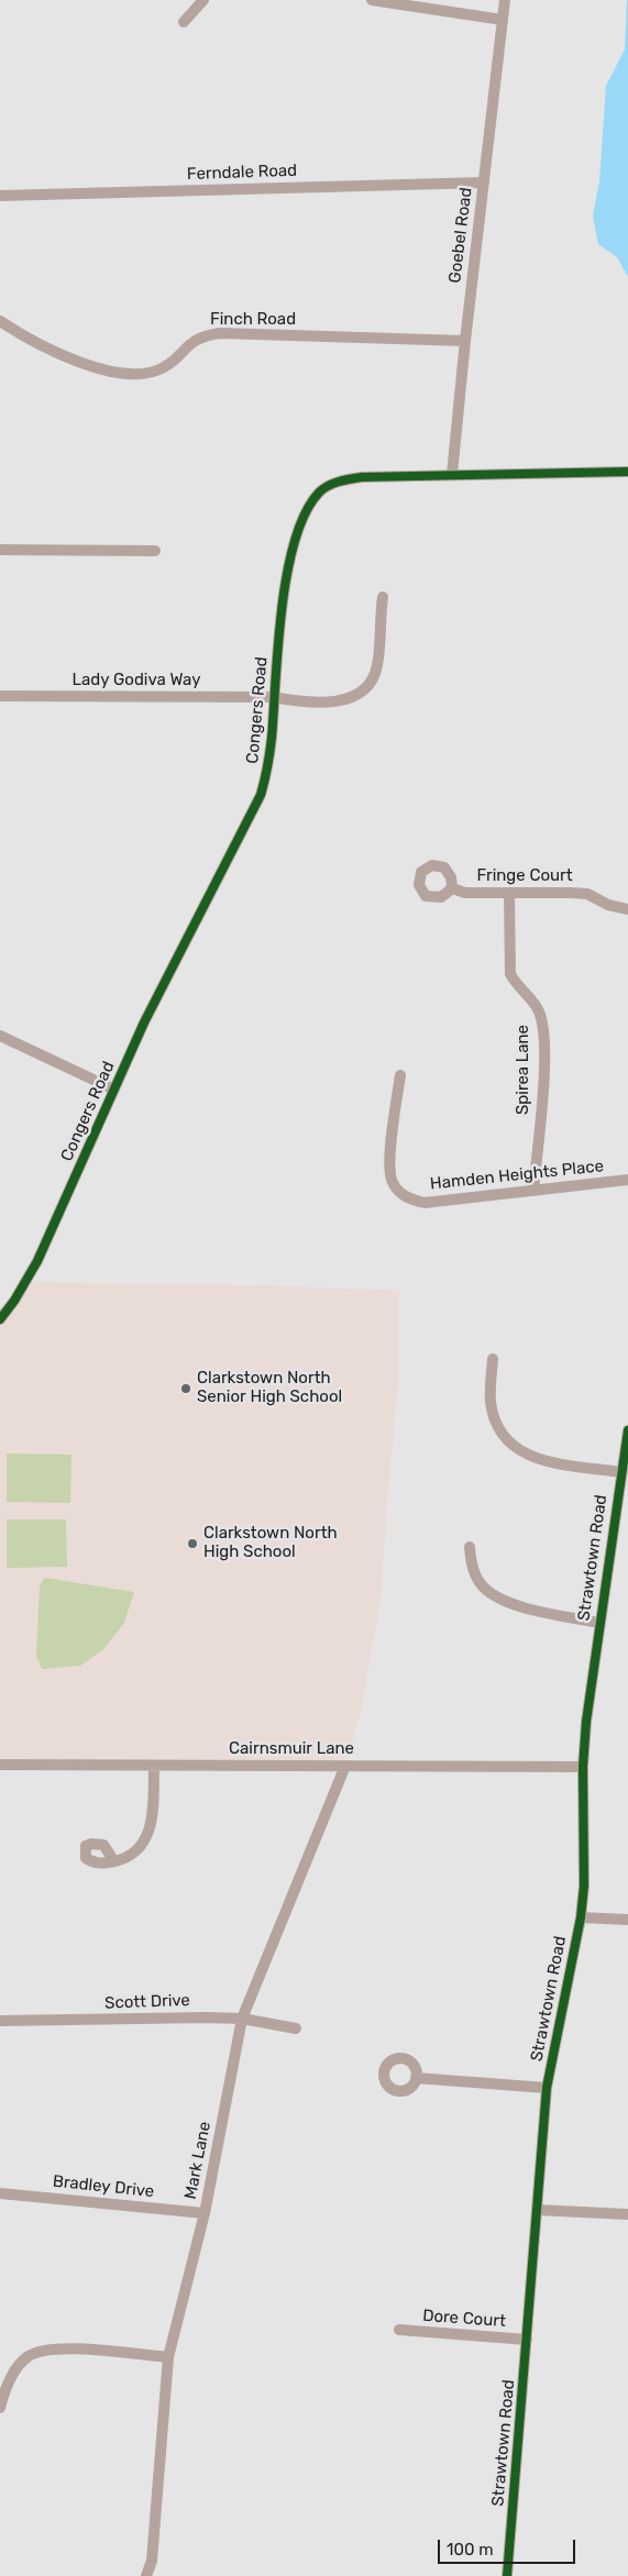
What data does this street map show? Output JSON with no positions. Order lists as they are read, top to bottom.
{
  "streets": {
    "street": [
      "Ferndale Road",
      "Goebel Road",
      "Finch Road",
      "Lady Godiva Way",
      "Congers Road",
      "Fringe Court",
      "Spirea Lane",
      "Hamden Heights Place",
      "Strawtown Road",
      "Cairnsmuir Lane",
      "Scott Drive",
      "Mark Lane",
      "Bradley Drive",
      "Dore Court"
    ]
  },
  "crossings": [
    ["Ferndale Road", "Goebel Road"],
    ["Goebel Road", "Finch Road"],
    ["Goebel Road", "Congers Road"],
    ["Lady Godiva Way", "Congers Road"],
    ["Fringe Court", "Spirea Lane"],
    ["Spirea Lane", "Hamden Heights Place"],
    ["Strawtown Road", "Cairnsmuir Lane"],
    ["Strawtown Road", "Dore Court"],
    ["Cairnsmuir Lane", "Mark Lane"],
    ["Scott Drive", "Mark Lane"],
    ["Mark Lane", "Bradley Drive"]
  ],
  "places": ["Clarkstown North Senior High School", "Clarkstown North High School"],
  "scale_bar": "100 m"
}
